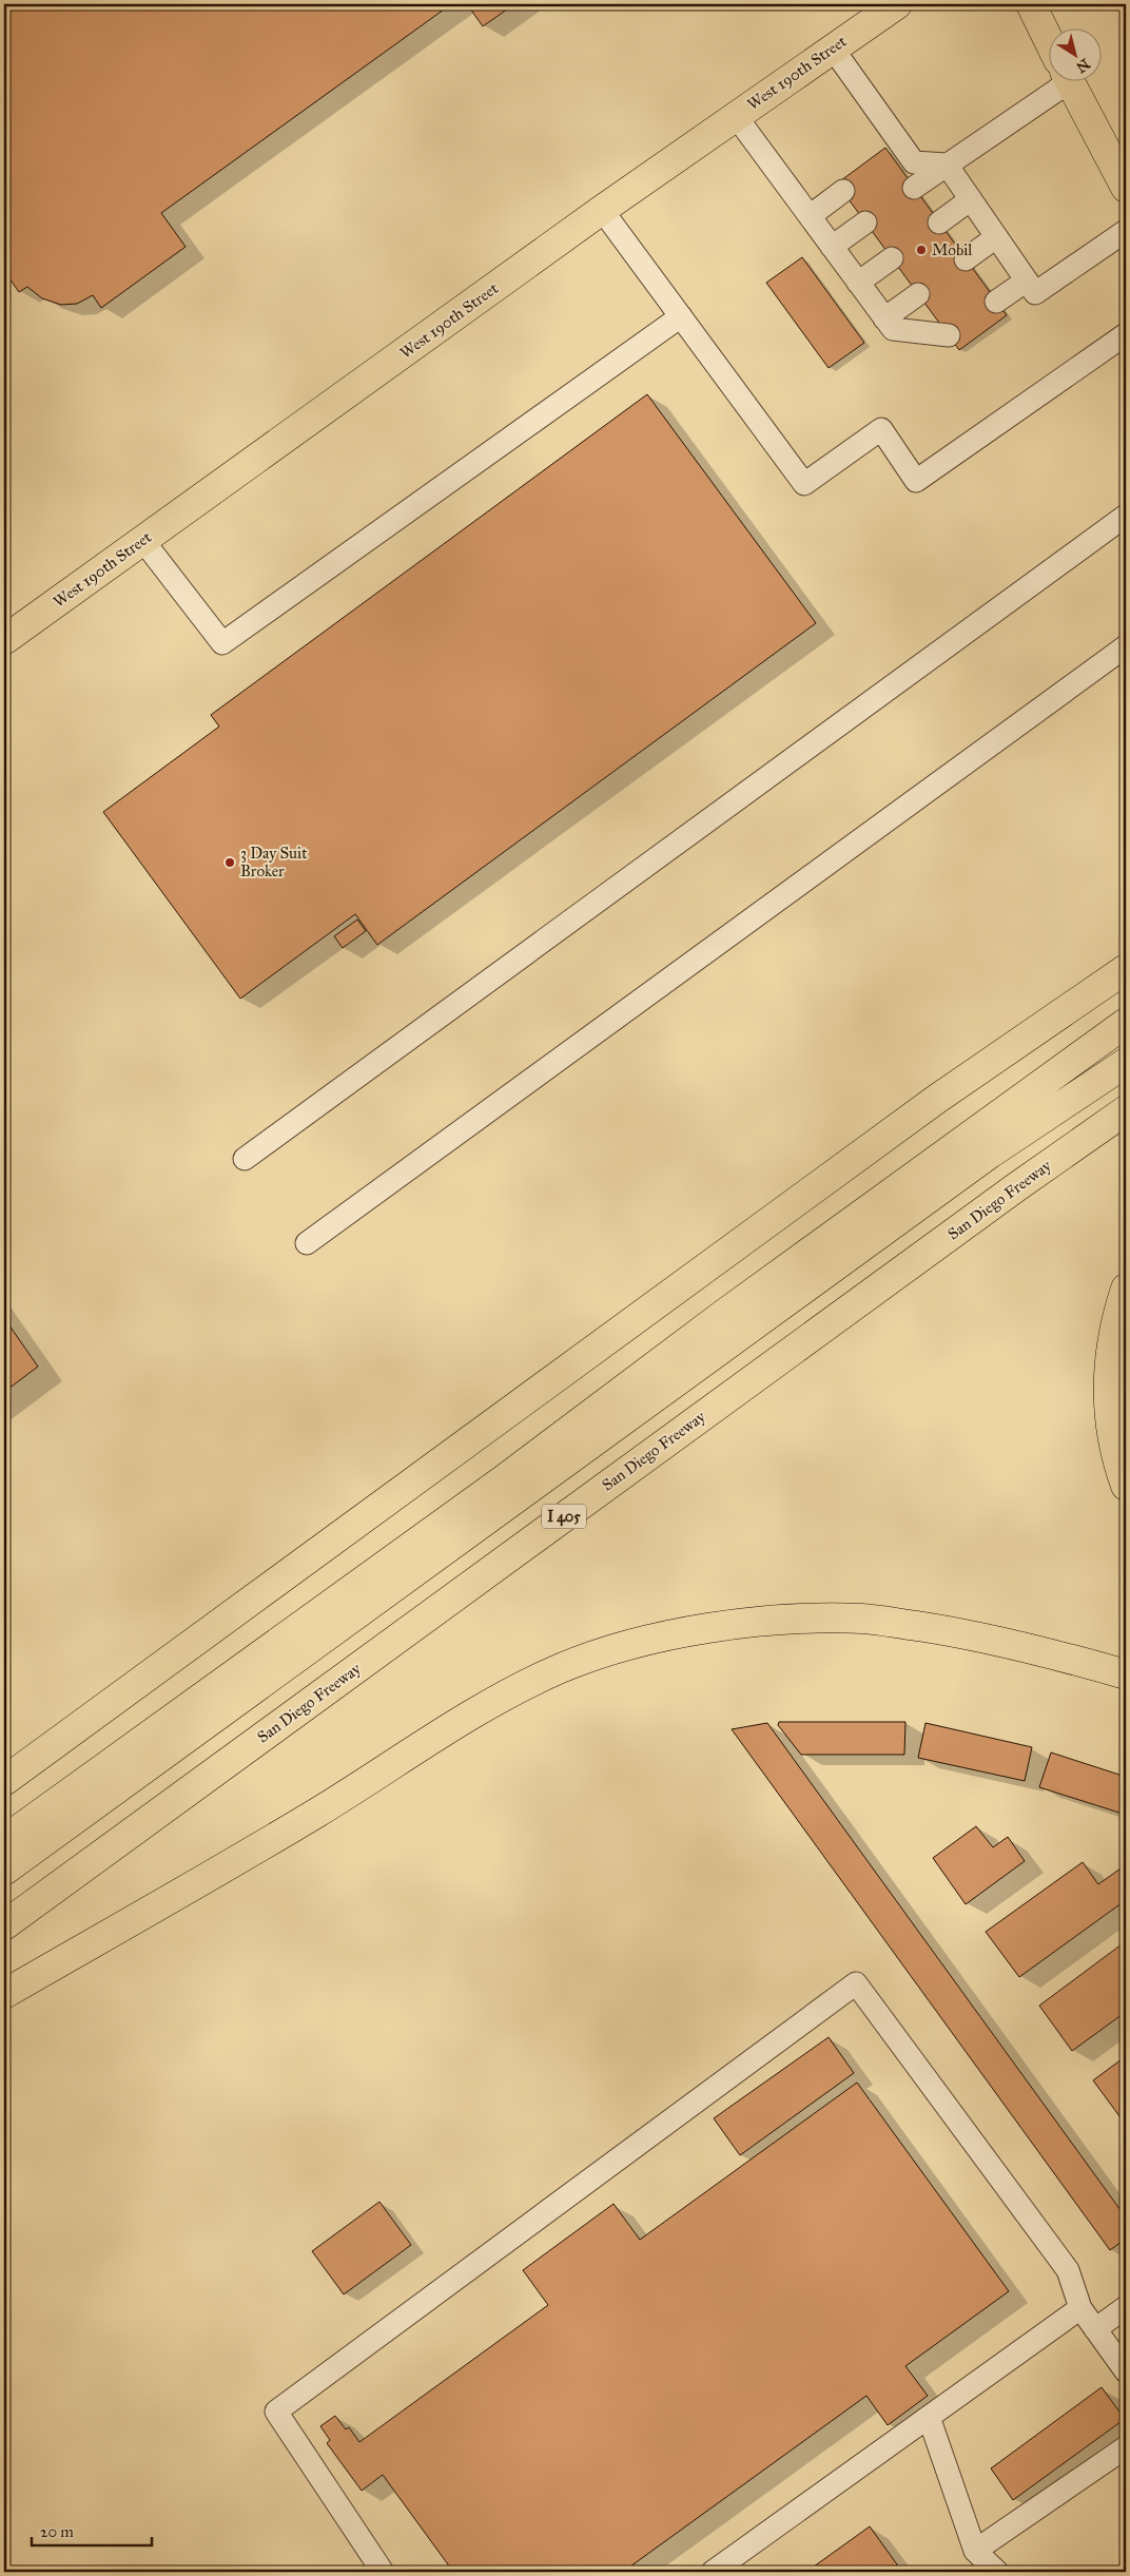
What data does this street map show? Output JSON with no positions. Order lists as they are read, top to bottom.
{
  "streets": {
    "main road": ["West 190th Street", "San Diego Freeway", "I 405"]
  },
  "places": ["Mobil", "3 Day Suit Broker"],
  "scale_bar": "20 m",
  "north": "bottom right"
}
